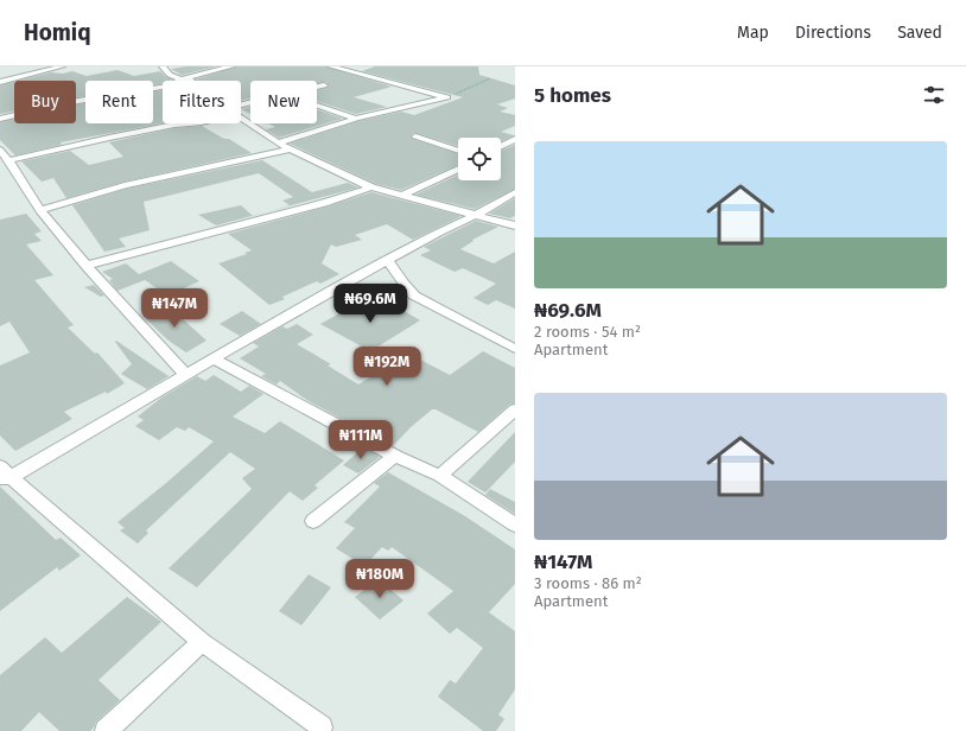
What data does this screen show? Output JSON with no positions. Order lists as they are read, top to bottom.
{
  "page": {
    "header": "Homiq",
    "nav": ["Map", "Directions", "Saved"],
    "heading": "5 homes",
    "chip": [
      "Buy",
      "Rent",
      "Filters",
      "New"
    ],
    "list": [
      {
        "name": "₦69.6M",
        "note": "2 rooms · 54 m² · Apartment"
      },
      {
        "name": "₦147M",
        "note": "3 rooms · 86 m² · Apartment"
      }
    ],
    "price": [
      "₦69.6M",
      "₦147M",
      "₦192M",
      "₦111M",
      "₦180M"
    ]
  }
}
